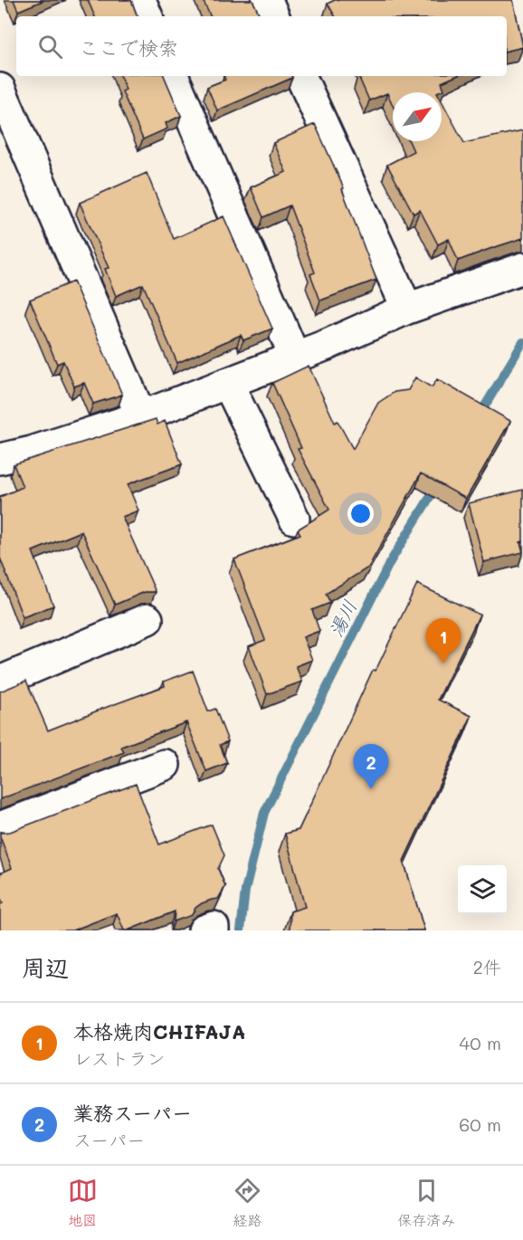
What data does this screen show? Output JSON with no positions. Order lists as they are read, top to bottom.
{
  "water": ["湯川"],
  "north": "top right",
  "page": {
    "search": "ここで検索",
    "pins": ["1", "2"],
    "heading": ["周辺", "2件"],
    "list": [
      {
        "mark": "1",
        "name": "本格焼肉CHIFAJA",
        "note": "レストラン",
        "value": "40 m"
      },
      {
        "mark": "2",
        "name": "業務スーパー",
        "note": "スーパー",
        "value": "60 m"
      }
    ],
    "nav": ["地図", "経路", "保存済み"]
  }
}
